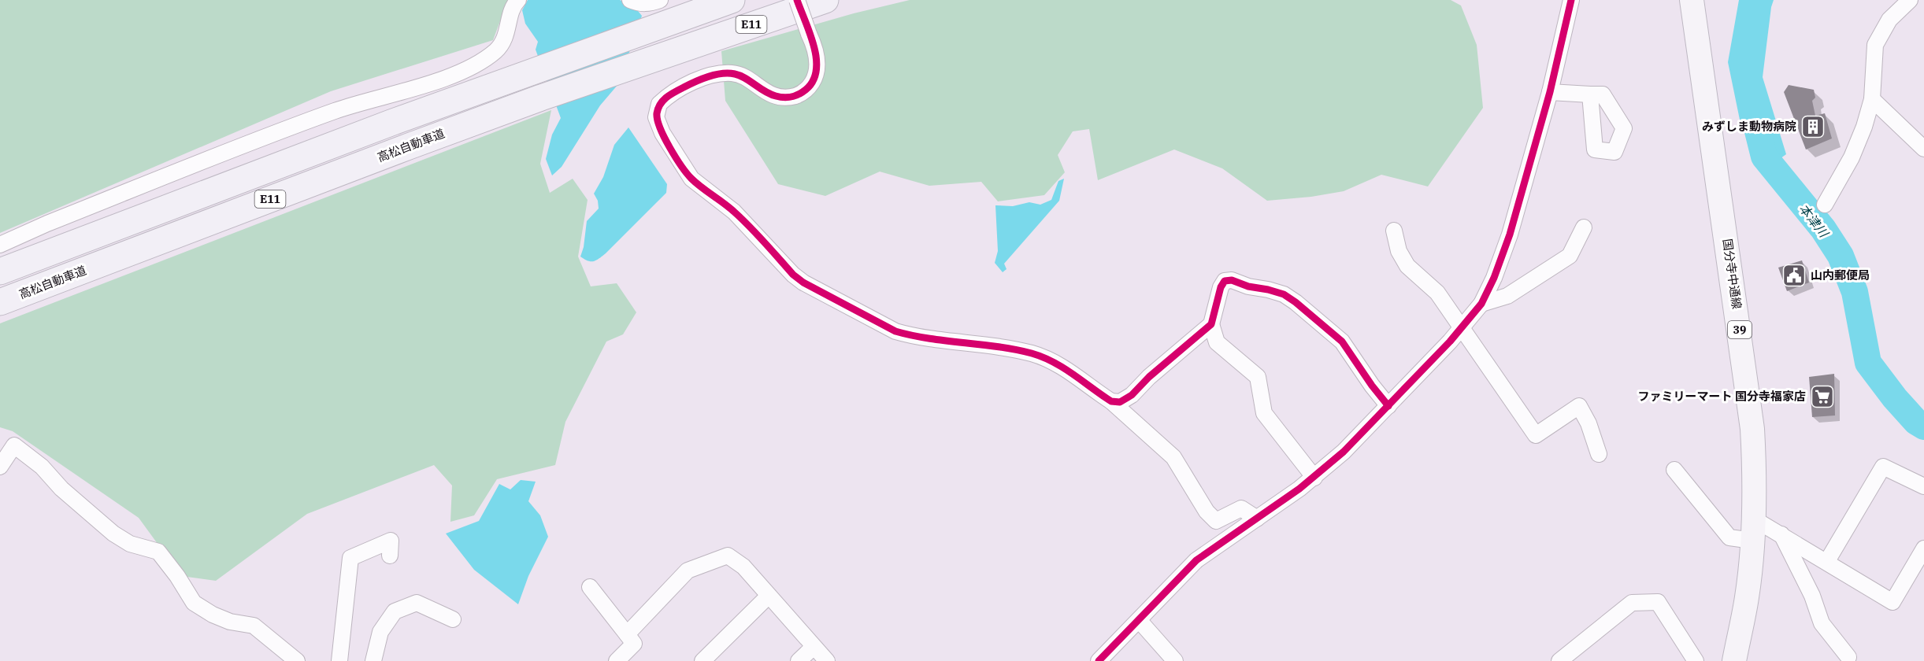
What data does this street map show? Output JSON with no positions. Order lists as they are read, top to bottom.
{
  "streets": {
    "highway": ["E11", "高松自動車道"],
    "main road": ["国分寺中通線", "39"]
  },
  "water": ["本津川"],
  "places": {
    "building": ["みずしま動物病院"],
    "public building": ["山内郵便局"],
    "supermarket": ["ファミリーマート 国分寺福家店"]
  }
}
